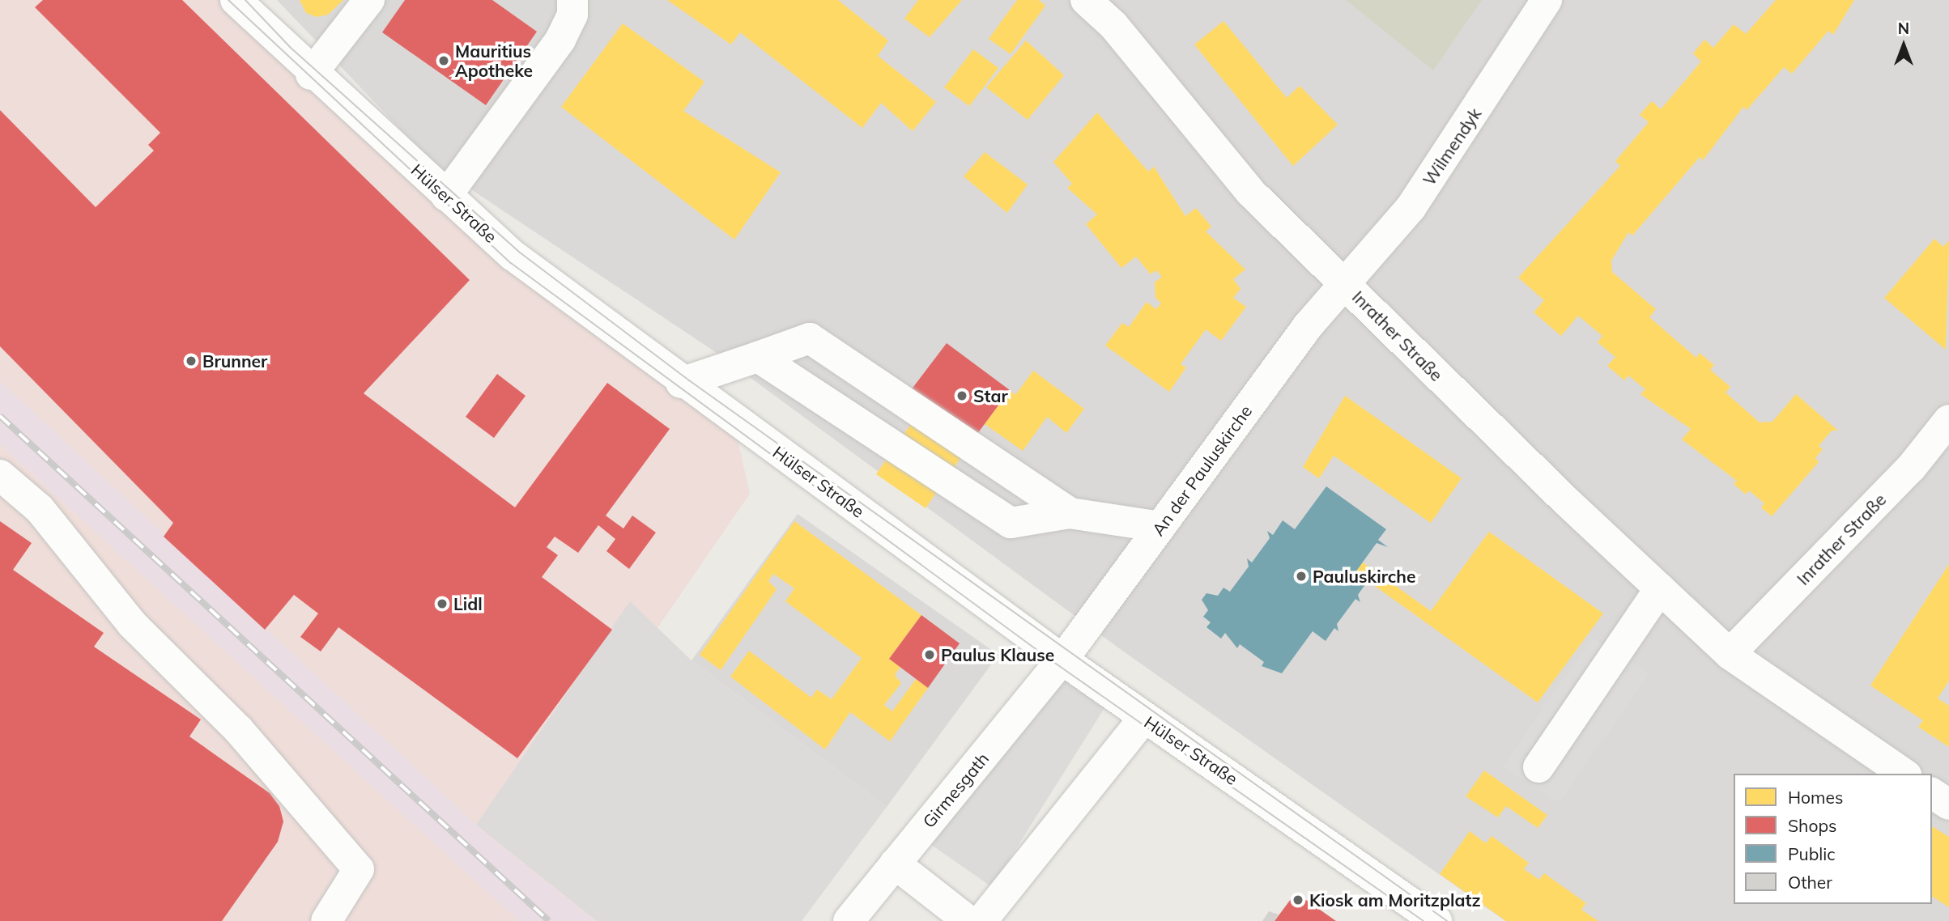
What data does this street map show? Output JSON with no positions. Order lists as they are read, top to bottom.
{
  "streets": {
    "street": [
      "Wilmendyk",
      "Hülser Straße",
      "Inrather Straße",
      "An der Pauluskirche",
      "Girmesgath"
    ]
  },
  "crossings": [
    ["Wilmendyk", "Inrather Straße"],
    ["Wilmendyk", "An der Pauluskirche"],
    ["Hülser Straße", "An der Pauluskirche"],
    ["Hülser Straße", "Girmesgath"],
    ["Inrather Straße", "An der Pauluskirche"],
    ["An der Pauluskirche", "Girmesgath"]
  ],
  "places": [
    "Mauritius Apotheke",
    "Brunner",
    "Star",
    "Pauluskirche",
    "Lidl",
    "Paulus Klause",
    "Kiosk am Moritzplatz"
  ],
  "legend": [
    "Homes",
    "Shops",
    "Public",
    "Other"
  ],
  "north": "top"
}
